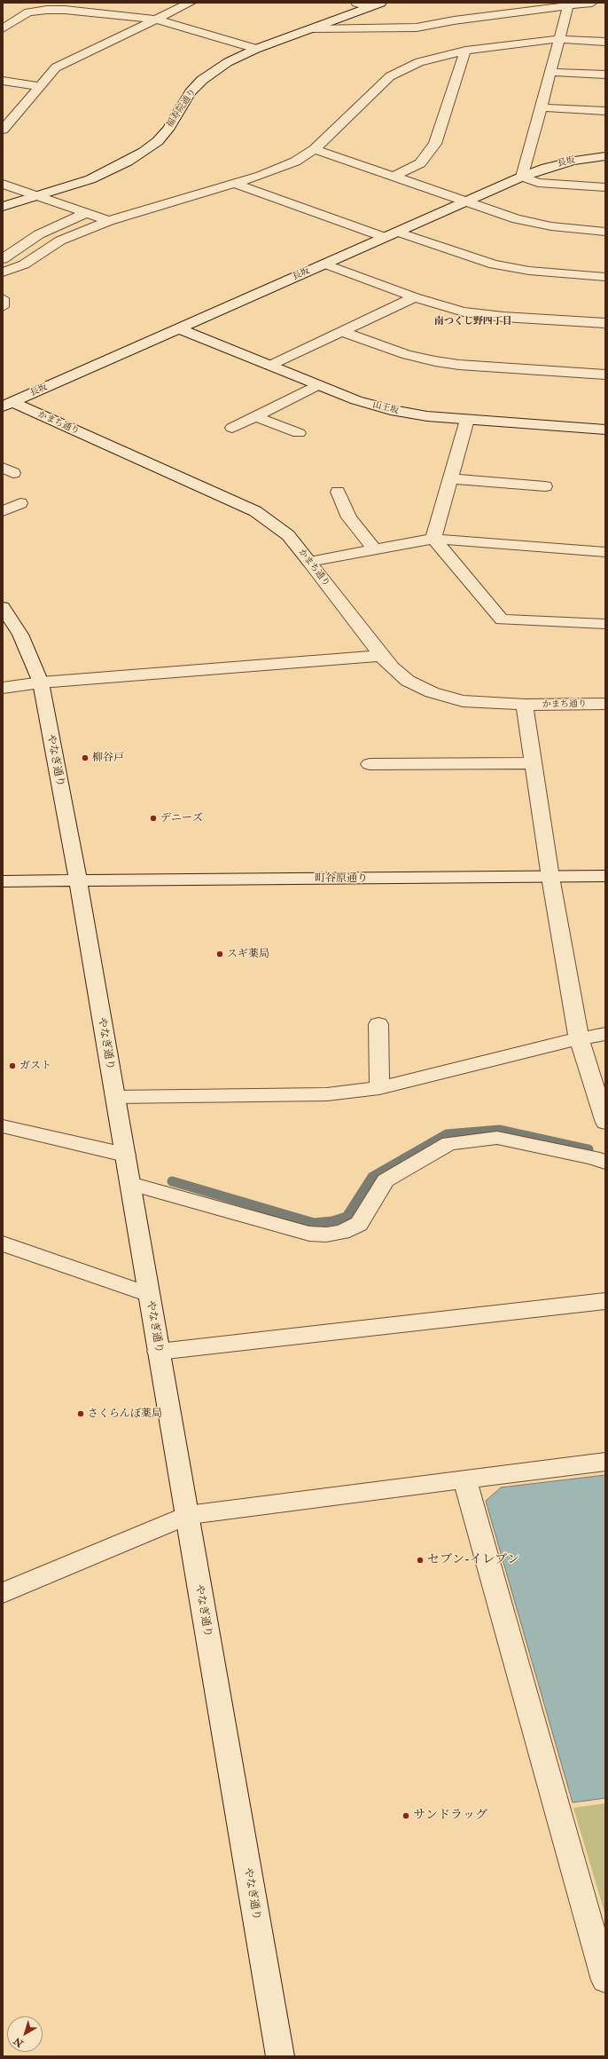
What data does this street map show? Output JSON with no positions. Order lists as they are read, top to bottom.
{
  "streets": {
    "street": [
      "福寿院通り",
      "長坂",
      "山王坂",
      "かまち通り",
      "やなぎ通り",
      "町谷原通り"
    ]
  },
  "crossings": [
    ["長坂", "山王坂"],
    ["長坂", "かまち通り"],
    ["やなぎ通り", "町谷原通り"]
  ],
  "districts": ["南つくし野四丁目"],
  "places": [
    "柳谷戸",
    "デニーズ",
    "スギ薬局",
    "ガスト",
    "さくらんぼ薬局",
    "セブン-イレブン",
    "サンドラッグ"
  ],
  "north": "bottom left"
}
